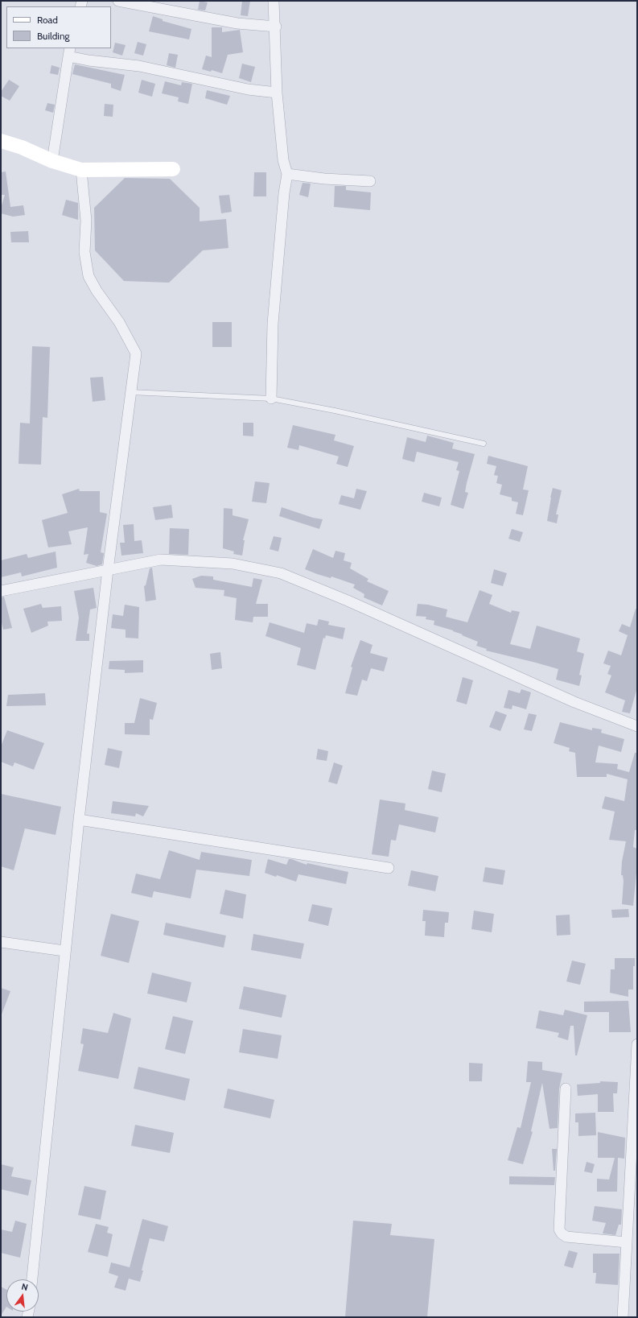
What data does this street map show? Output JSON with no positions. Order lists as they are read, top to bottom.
{
  "legend": ["Road", "Building"],
  "north": "top"
}
